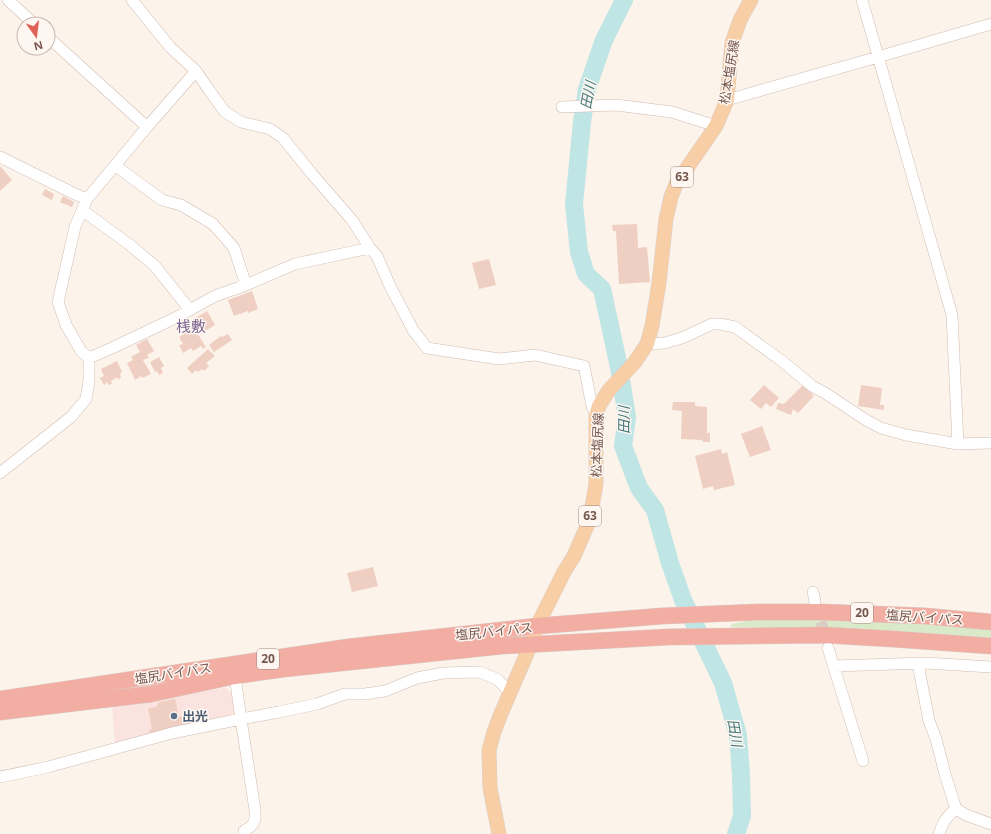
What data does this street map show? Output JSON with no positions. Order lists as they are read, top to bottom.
{
  "streets": {
    "highway": ["20", "塩尻バイパス"],
    "main road": ["松本塩尻線", "63"]
  },
  "crossings": [
    ["松本塩尻線", "塩尻バイパス"]
  ],
  "districts": ["桟敷"],
  "water": ["田川"],
  "places": ["出光"],
  "north": "bottom"
}
